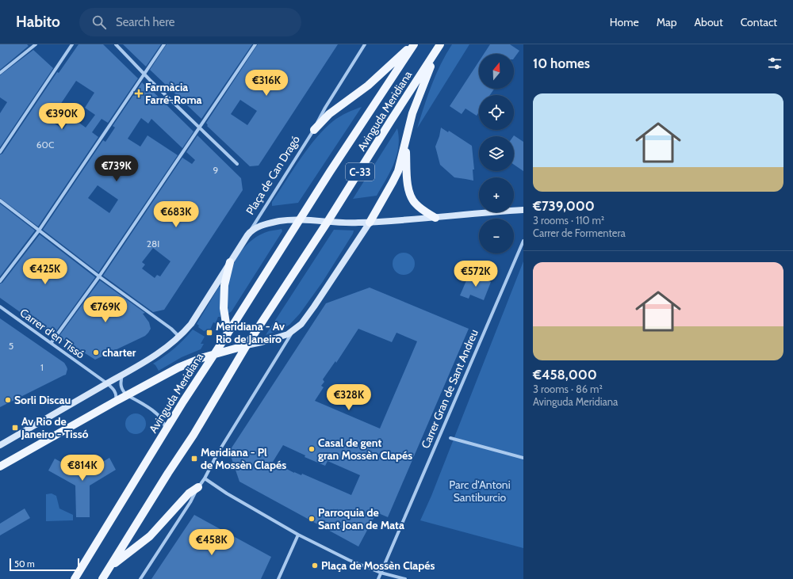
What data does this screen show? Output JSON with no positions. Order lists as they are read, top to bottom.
{
  "streets": {
    "main road": ["Avinguda Meridiana", "C-33"],
    "street": ["Plaça de Can Dragó", "Carrer d'en Tissó", "Carrer Gran de Sant Andreu"]
  },
  "crossings": [
    ["Avinguda Meridiana", "Plaça de Can Dragó"],
    ["Plaça de Can Dragó", "Carrer d'en Tissó"]
  ],
  "parks": ["Parc d'Antoni Santiburcio"],
  "places": {
    "health": ["Farmàcia Farré-Roma"],
    "transit": ["Meridiana - Av Rio de Janeiro", "Av Rio de Janeiro - Tissó", "Meridiana - Pl de Mossèn Clapés"],
    "other": [
      "charter",
      "Sorli Discau",
      "Casal de gent gran Mossèn Clapés",
      "Parroquia de Sant Joan de Mata",
      "Plaça de Mossèn Clapés"
    ]
  },
  "house_numbers": [
    "60C",
    "9",
    "28I",
    "5",
    "1"
  ],
  "scale_bar": "50 m",
  "north": "top",
  "page": {
    "header": "Habito",
    "search": "Search here",
    "nav": [
      "Home",
      "Map",
      "About",
      "Contact"
    ],
    "heading": "10 homes",
    "map_buttons": ["+", "−"],
    "price": [
      "€316K",
      "€390K",
      "€739K",
      "€683K",
      "€425K",
      "€572K",
      "€769K",
      "€328K",
      "€814K",
      "€458K"
    ],
    "list": [
      {
        "name": "€739,000",
        "note": "3 rooms · 110 m² · Carrer de Formentera"
      },
      {
        "name": "€458,000",
        "note": "3 rooms · 86 m² · Avinguda Meridiana"
      }
    ],
    "scale": "50 m"
  }
}
